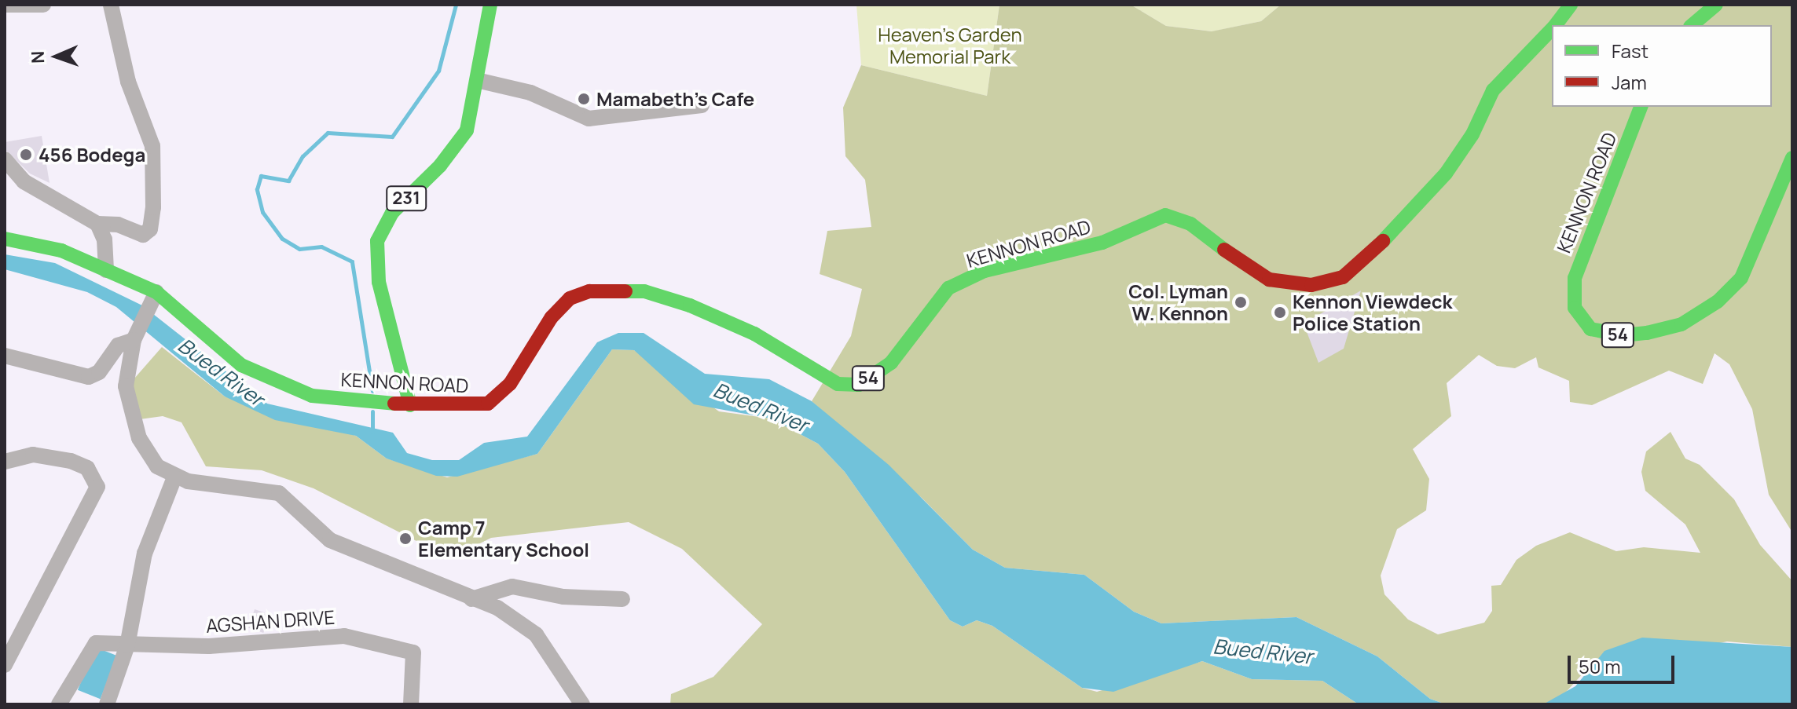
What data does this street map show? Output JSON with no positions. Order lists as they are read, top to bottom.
{
  "streets": {
    "main road": ["KENNON ROAD", "231", "54"],
    "street": ["AGSHAN DRIVE"]
  },
  "crossings": [
    ["KENNON ROAD", "231"]
  ],
  "water": ["Bued River"],
  "parks": ["Heaven's Garden Memorial Park"],
  "places": [
    "Mamabeth's Cafe",
    "456 Bodega",
    "Col. Lyman W. Kennon",
    "Kennon Viewdeck Police Station",
    "Camp 7 Elementary School"
  ],
  "legend": ["Fast", "Jam"],
  "scale_bar": "50 m",
  "north": "left"
}
